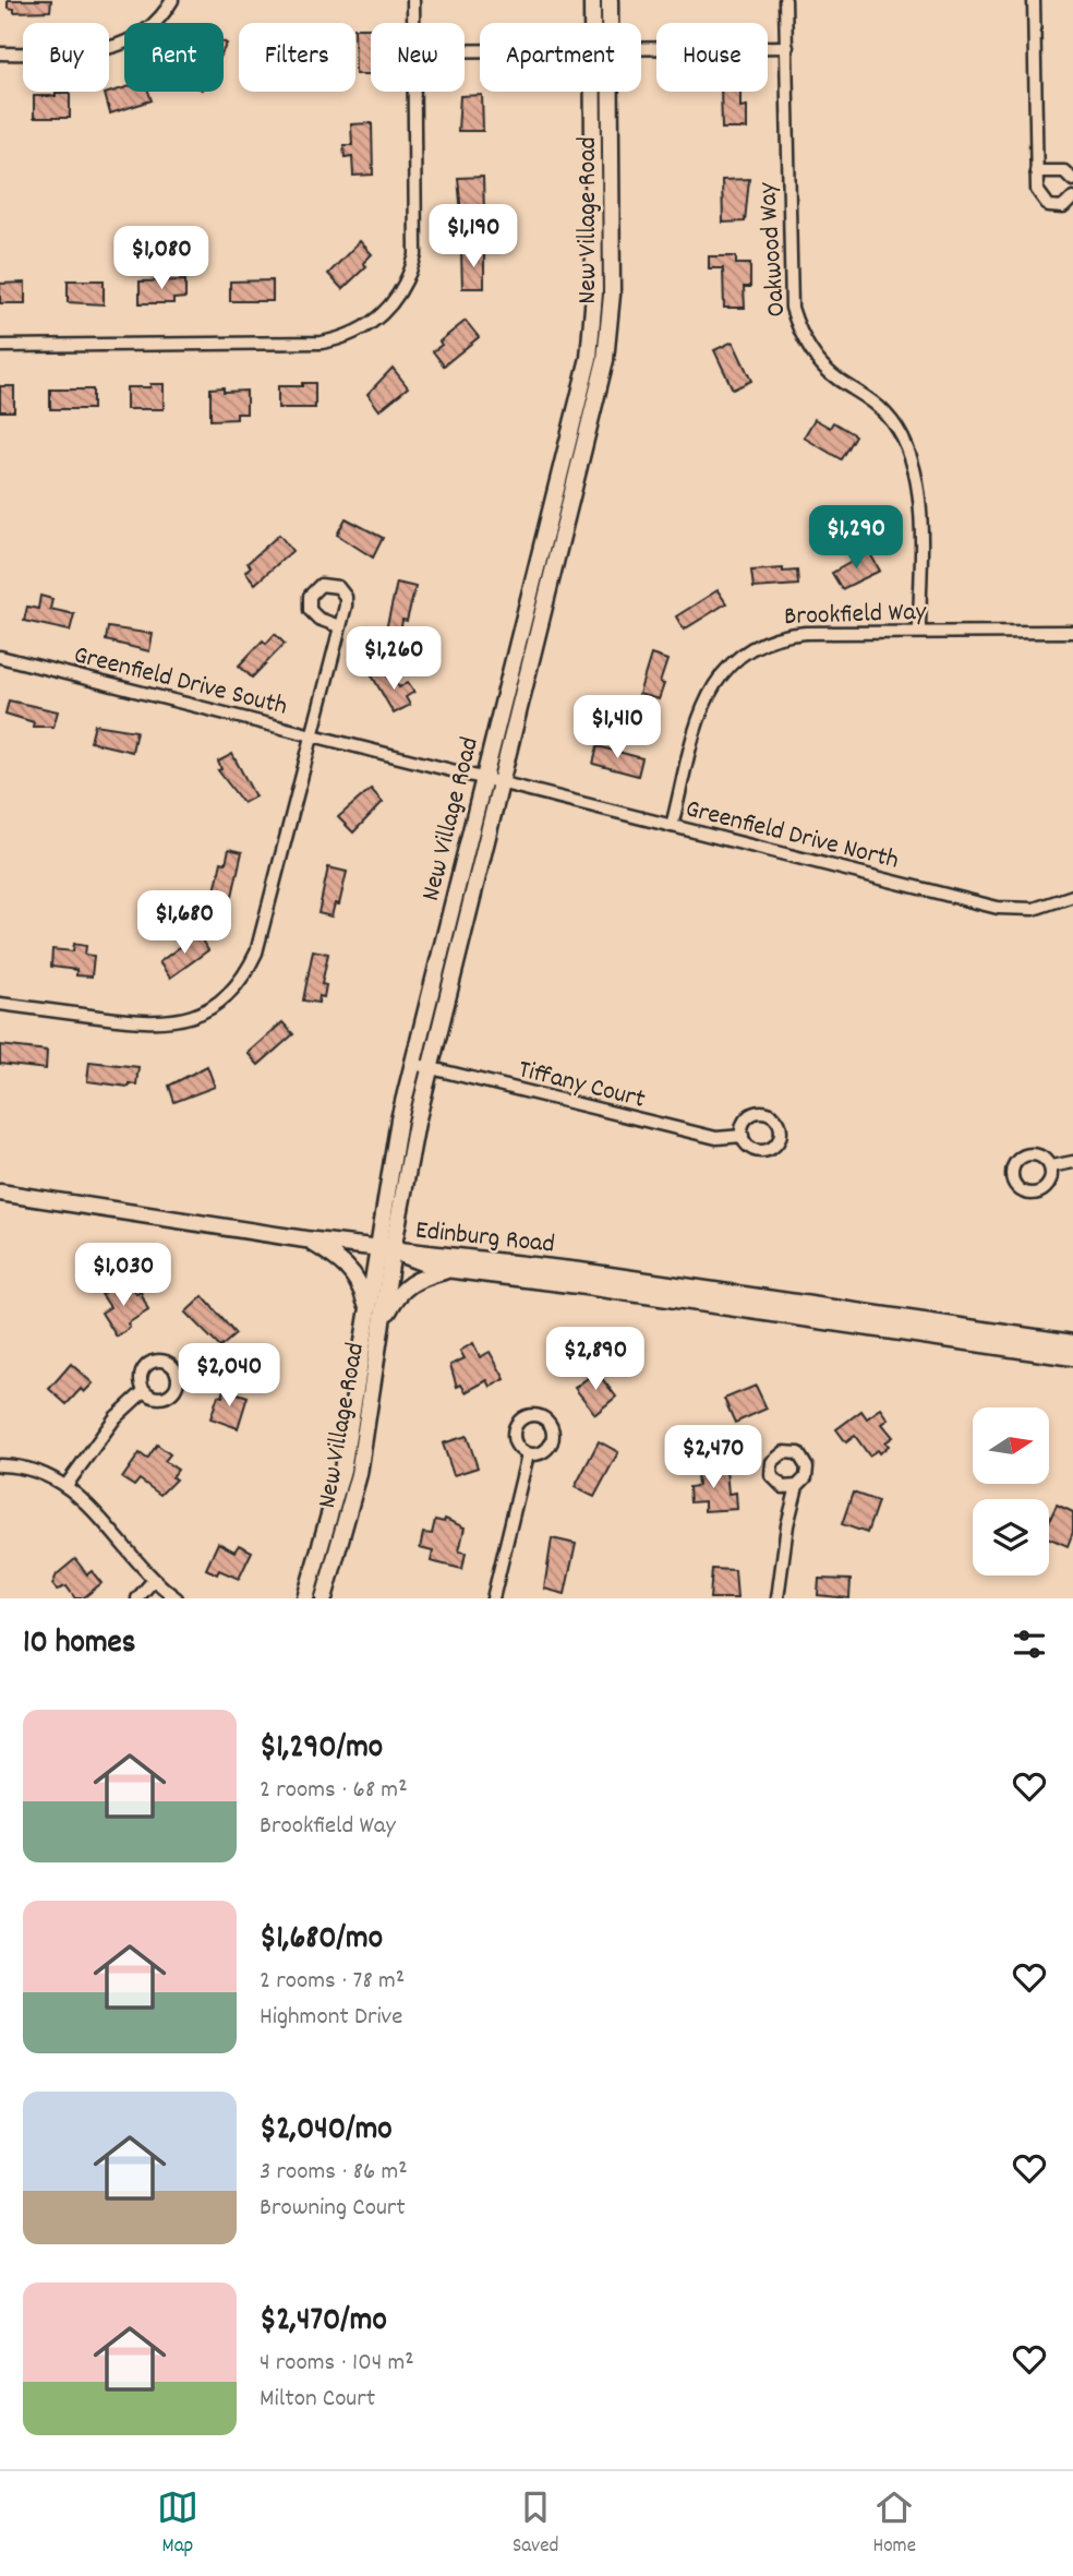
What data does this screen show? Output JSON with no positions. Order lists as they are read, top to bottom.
{
  "streets": {
    "main road": ["New Village Road", "Edinburg Road"],
    "street": [
      "Oakwood Way",
      "Brookfield Way",
      "Greenfield Drive South",
      "Greenfield Drive North",
      "Tiffany Court"
    ]
  },
  "crossings": [
    ["New Village Road", "Greenfield Drive South"],
    ["New Village Road", "Greenfield Drive North"],
    ["New Village Road", "Tiffany Court"],
    ["New Village Road", "Edinburg Road"],
    ["Oakwood Way", "Brookfield Way"],
    ["Brookfield Way", "Greenfield Drive North"],
    ["Greenfield Drive South", "Greenfield Drive North"]
  ],
  "north": "right",
  "page": {
    "chip": [
      "Buy",
      "Rent",
      "Filters",
      "New",
      "Apartment",
      "House"
    ],
    "price": [
      "$1,190",
      "$1,080",
      "$1,290",
      "$1,260",
      "$1,410",
      "$1,680",
      "$1,030",
      "$2,890",
      "$2,040",
      "$2,470"
    ],
    "heading": "10 homes",
    "list": [
      {
        "name": "$1,290/mo",
        "note": "2 rooms · 68 m² · Brookfield Way"
      },
      {
        "name": "$1,680/mo",
        "note": "2 rooms · 78 m² · Highmont Drive"
      },
      {
        "name": "$2,040/mo",
        "note": "3 rooms · 86 m² · Browning Court"
      },
      {
        "name": "$2,470/mo",
        "note": "4 rooms · 104 m² · Milton Court"
      }
    ],
    "tabs": ["Map", "Saved", "Home"]
  }
}
